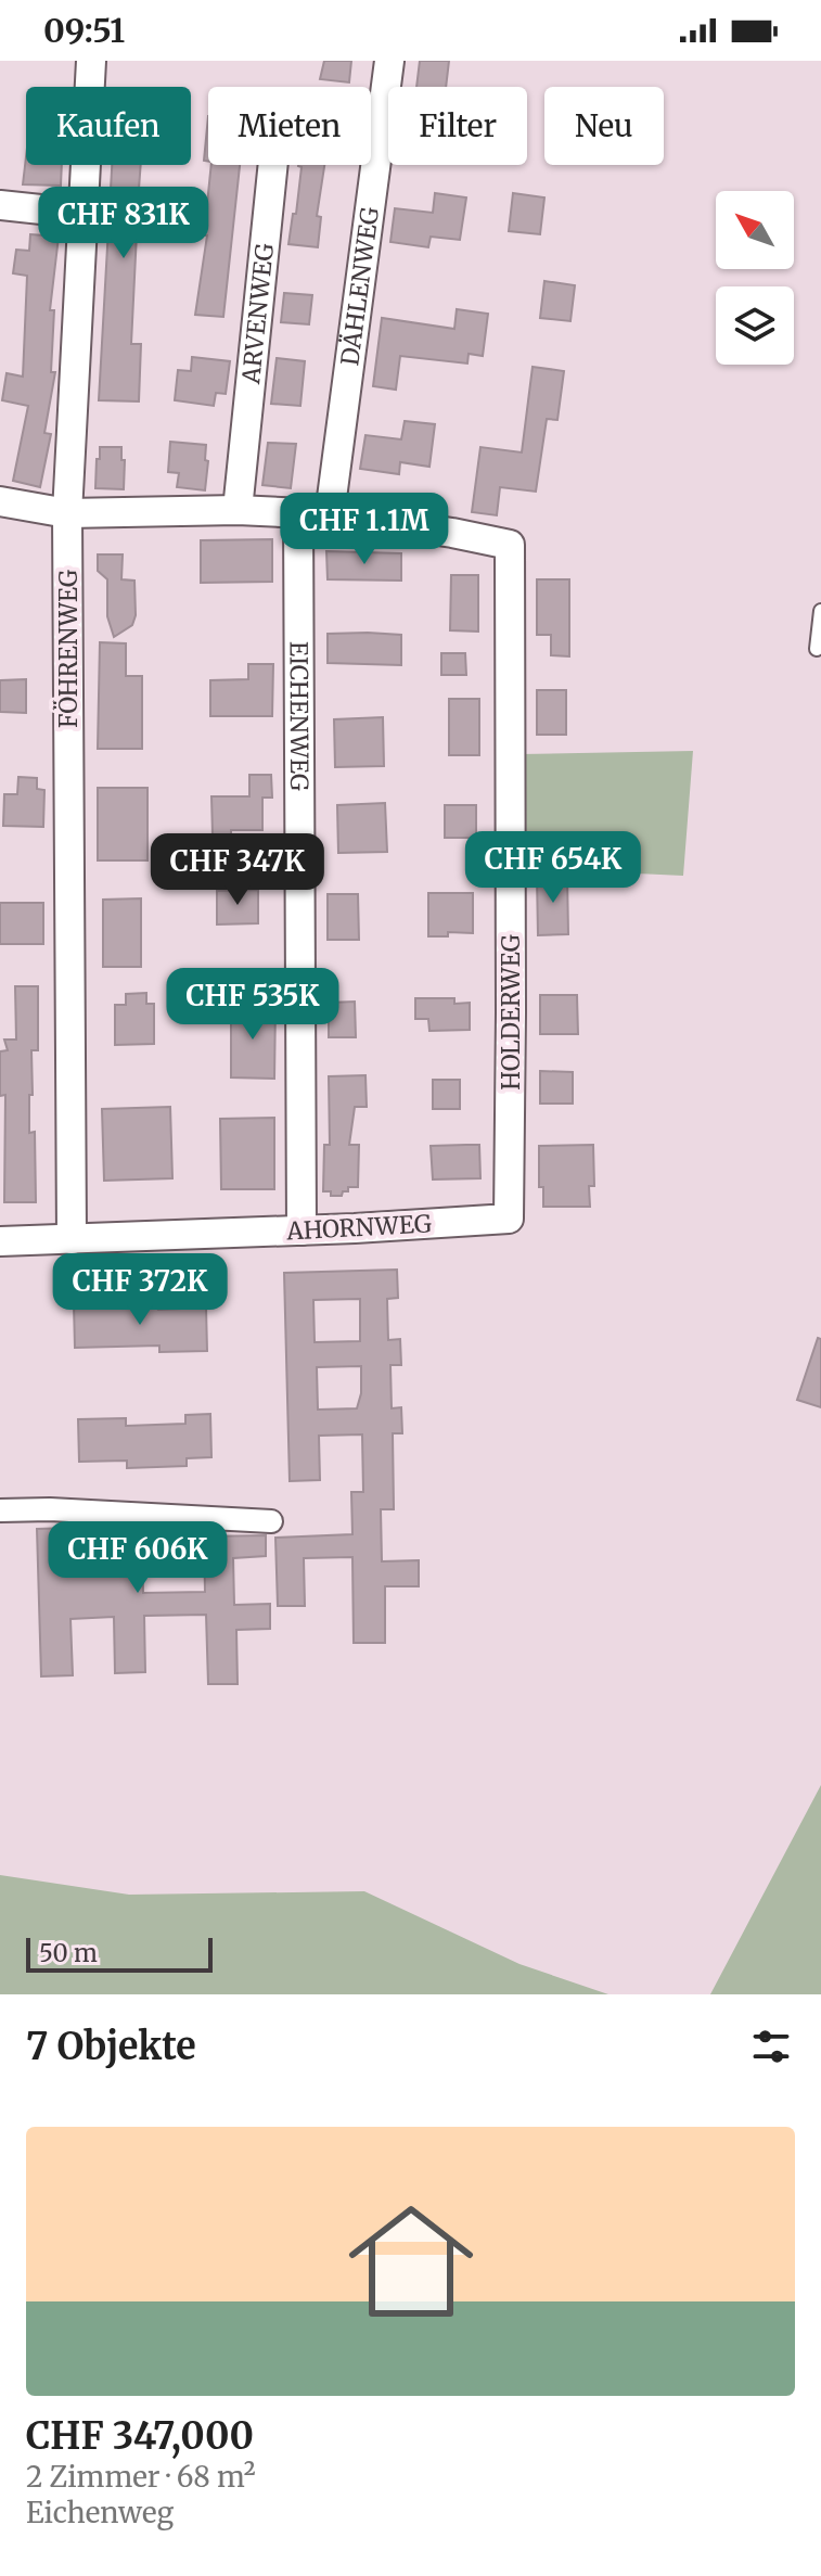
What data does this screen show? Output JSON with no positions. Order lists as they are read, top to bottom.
{
  "streets": {
    "street": [
      "DÄHLENWEG",
      "ARVENWEG",
      "FÖHRENWEG",
      "EICHENWEG",
      "HOLDERWEG",
      "AHORNWEG"
    ]
  },
  "crossings": [
    ["DÄHLENWEG", "HOLDERWEG"],
    ["FÖHRENWEG", "AHORNWEG"],
    ["EICHENWEG", "AHORNWEG"],
    ["HOLDERWEG", "AHORNWEG"]
  ],
  "scale_bar": "50 m",
  "north": "top left",
  "page": {
    "status": "09:51",
    "chip": [
      "Kaufen",
      "Mieten",
      "Filter",
      "Neu"
    ],
    "price": [
      "CHF 831K",
      "CHF 1.1M",
      "CHF 654K",
      "CHF 347K",
      "CHF 535K",
      "CHF 372K",
      "CHF 606K"
    ],
    "scale": "50 m",
    "heading": "7 Objekte",
    "list": [
      {
        "name": "CHF 347,000",
        "note": "2 Zimmer · 68 m² · Eichenweg"
      }
    ]
  }
}
